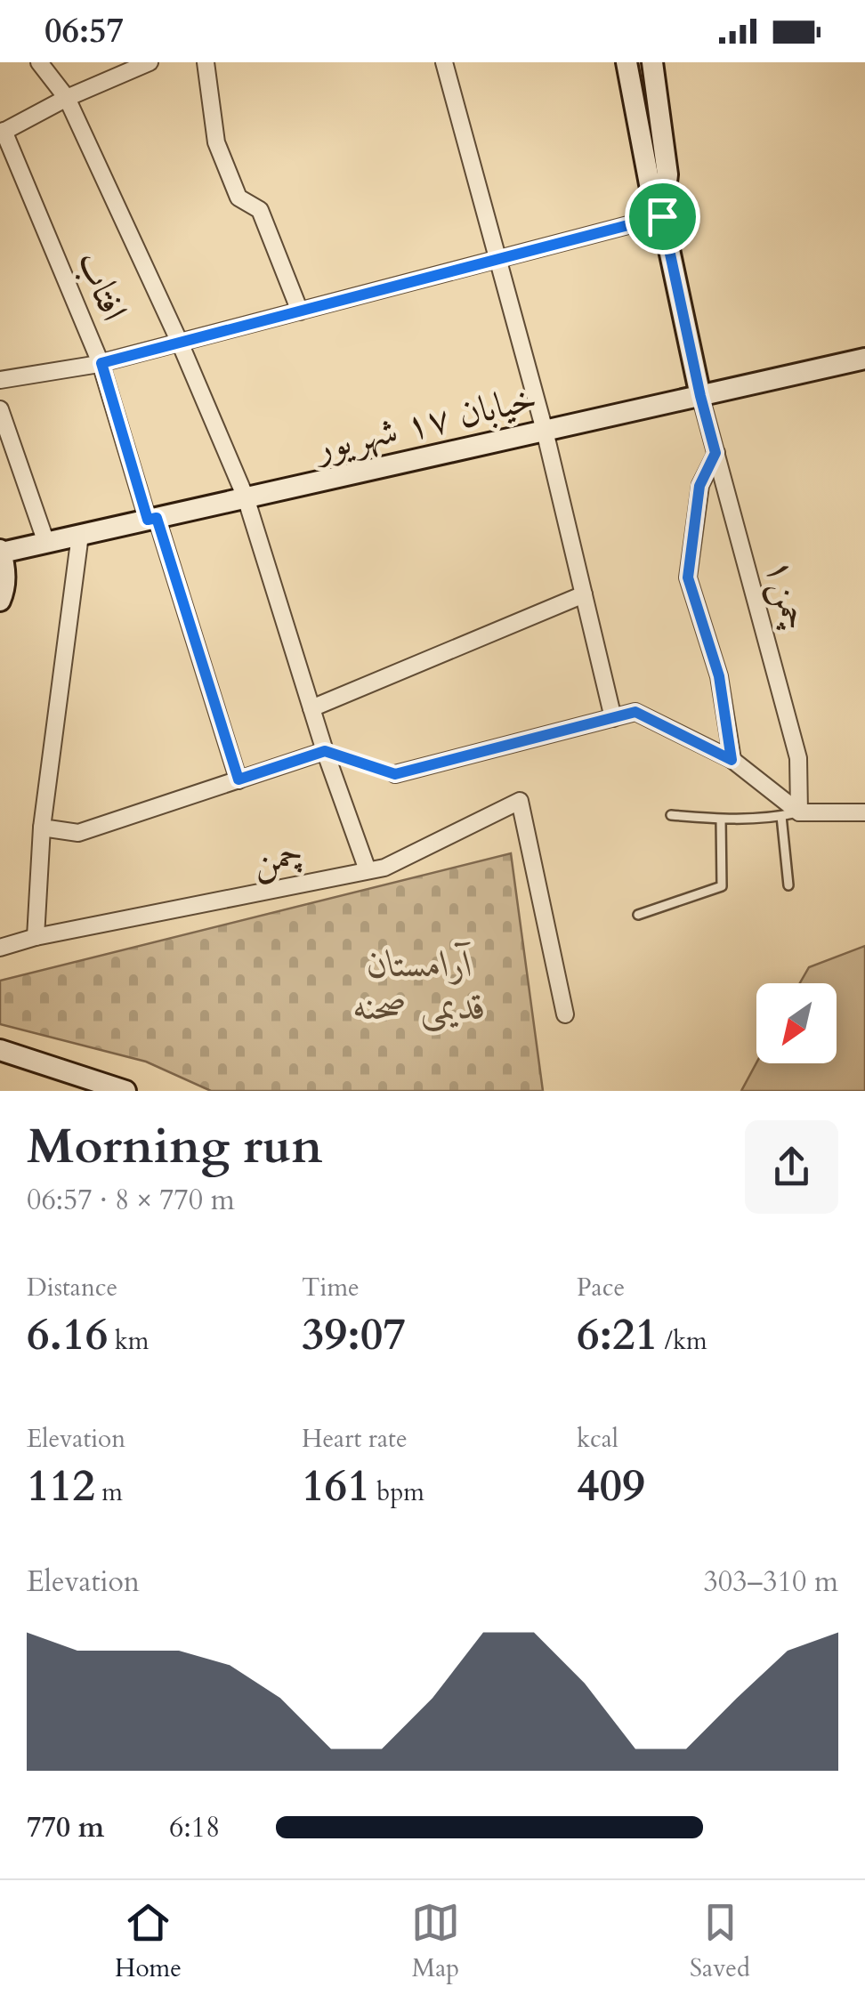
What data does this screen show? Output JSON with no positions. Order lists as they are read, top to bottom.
{
  "streets": {
    "street": [
      "افتاب",
      "خیابان ۱۷ شهریور",
      "چمن۱",
      "چمن"
    ]
  },
  "crossings": [
    ["افتاب", "خیابان ۱۷ شهریور"],
    ["خیابان ۱۷ شهریور", "چمن۱"]
  ],
  "parks": ["آرامستان قدیمی صحنه"],
  "north": "bottom left",
  "page": {
    "status": "06:57",
    "heading": ["Morning run", "06:57 · 8 × 770 m"],
    "stats": [
      ["Distance", "6.16 km"],
      ["Time", "39:07"],
      ["Pace", "6:21 /km"],
      ["Elevation", "112 m"],
      ["Heart rate", "161 bpm"],
      ["kcal", "409"]
    ],
    "chart": ["Elevation", "303–310 m"],
    "list": [
      {
        "name": "770 m",
        "note": "6:18"
      }
    ],
    "tabs": ["Home", "Map", "Saved"]
  }
}
